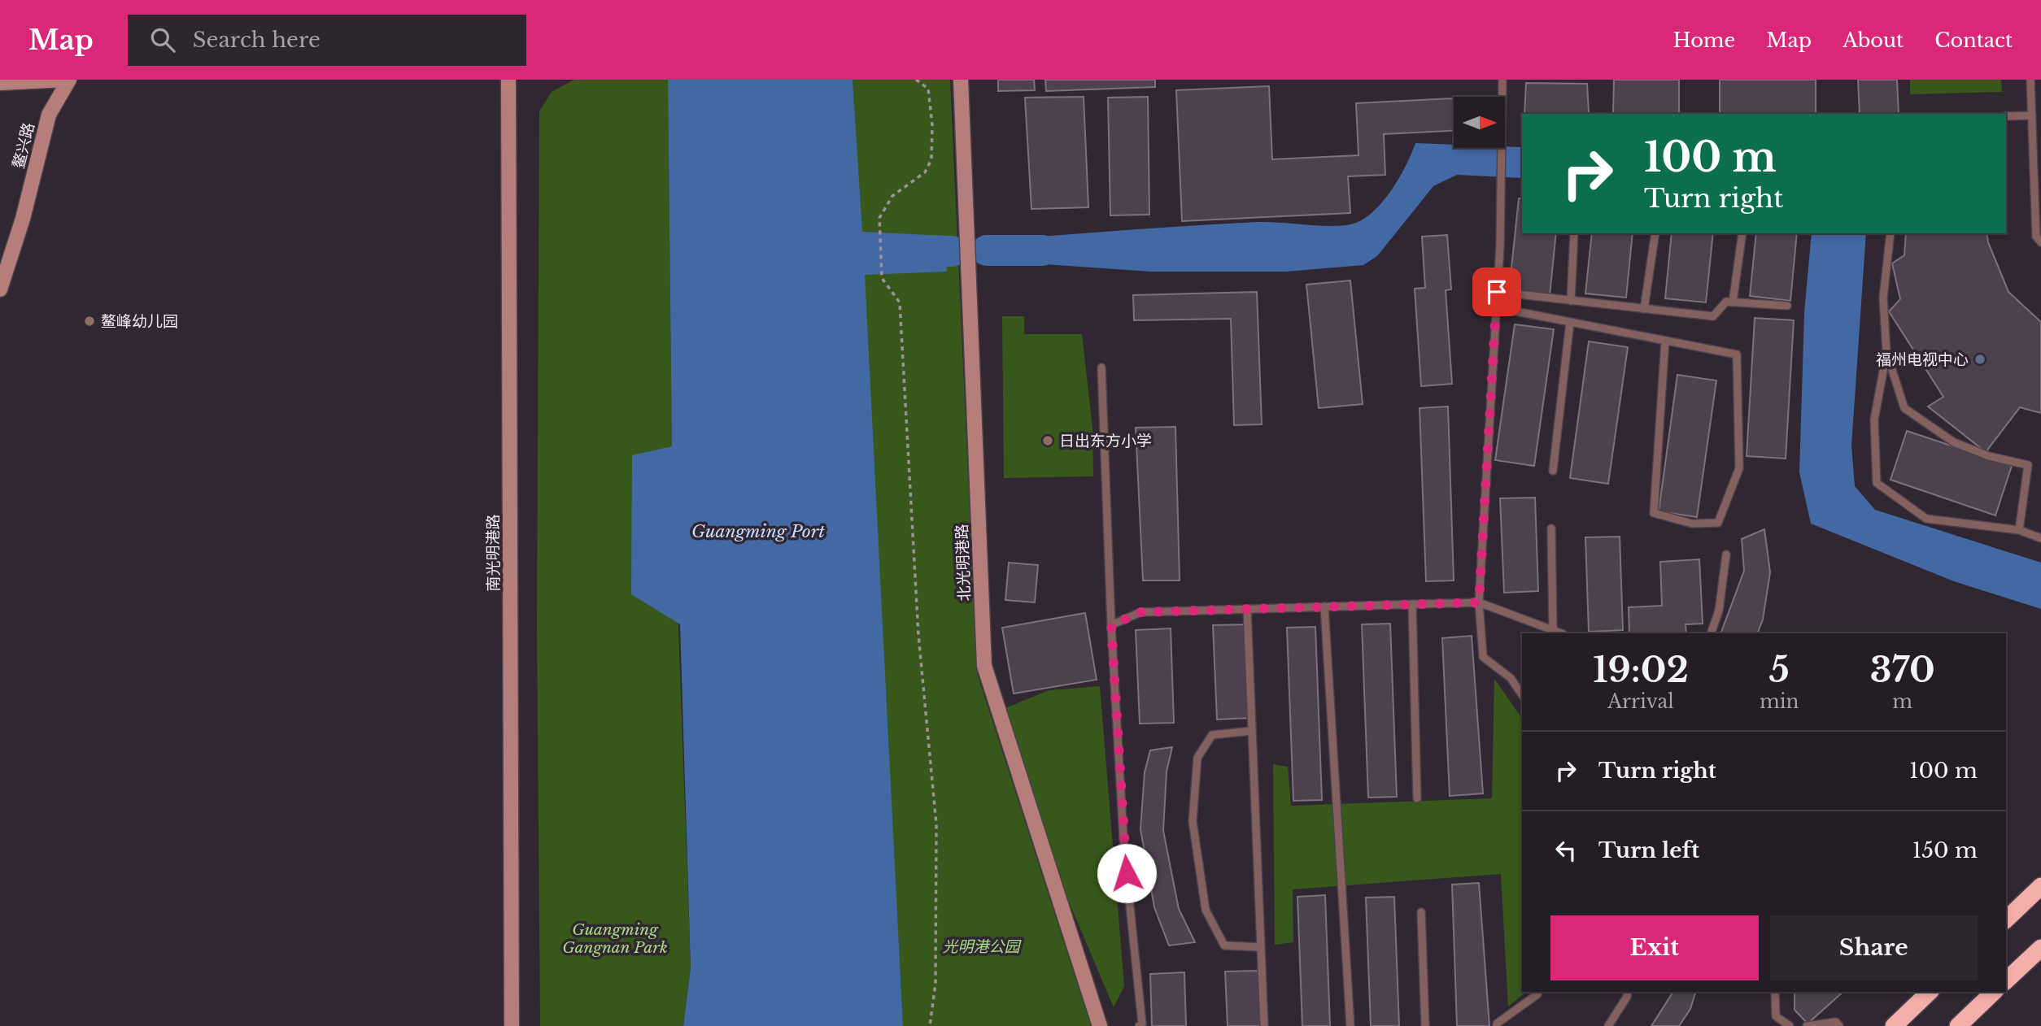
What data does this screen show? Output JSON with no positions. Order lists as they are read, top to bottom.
{
  "streets": {
    "street": ["鳌兴路", "南光明港路", "北光明港路"]
  },
  "water": ["Guangming Port"],
  "parks": ["Guangming Gangnan Park", "光明港公园"],
  "places": ["鳌峰幼儿园", "福州电视中心", "日出东方小学"],
  "north": "right",
  "page": {
    "header": "Map",
    "search": "Search here",
    "nav": [
      "Home",
      "Map",
      "About",
      "Contact"
    ],
    "turn": ["100 m", "Turn right"],
    "eta": [
      "19:02",
      "Arrival",
      "5",
      "min",
      "370",
      "m"
    ],
    "list": [
      {
        "name": "Turn right",
        "value": "100 m"
      },
      {
        "name": "Turn left",
        "value": "150 m"
      }
    ],
    "buttons": ["Exit", "Share"]
  }
}
